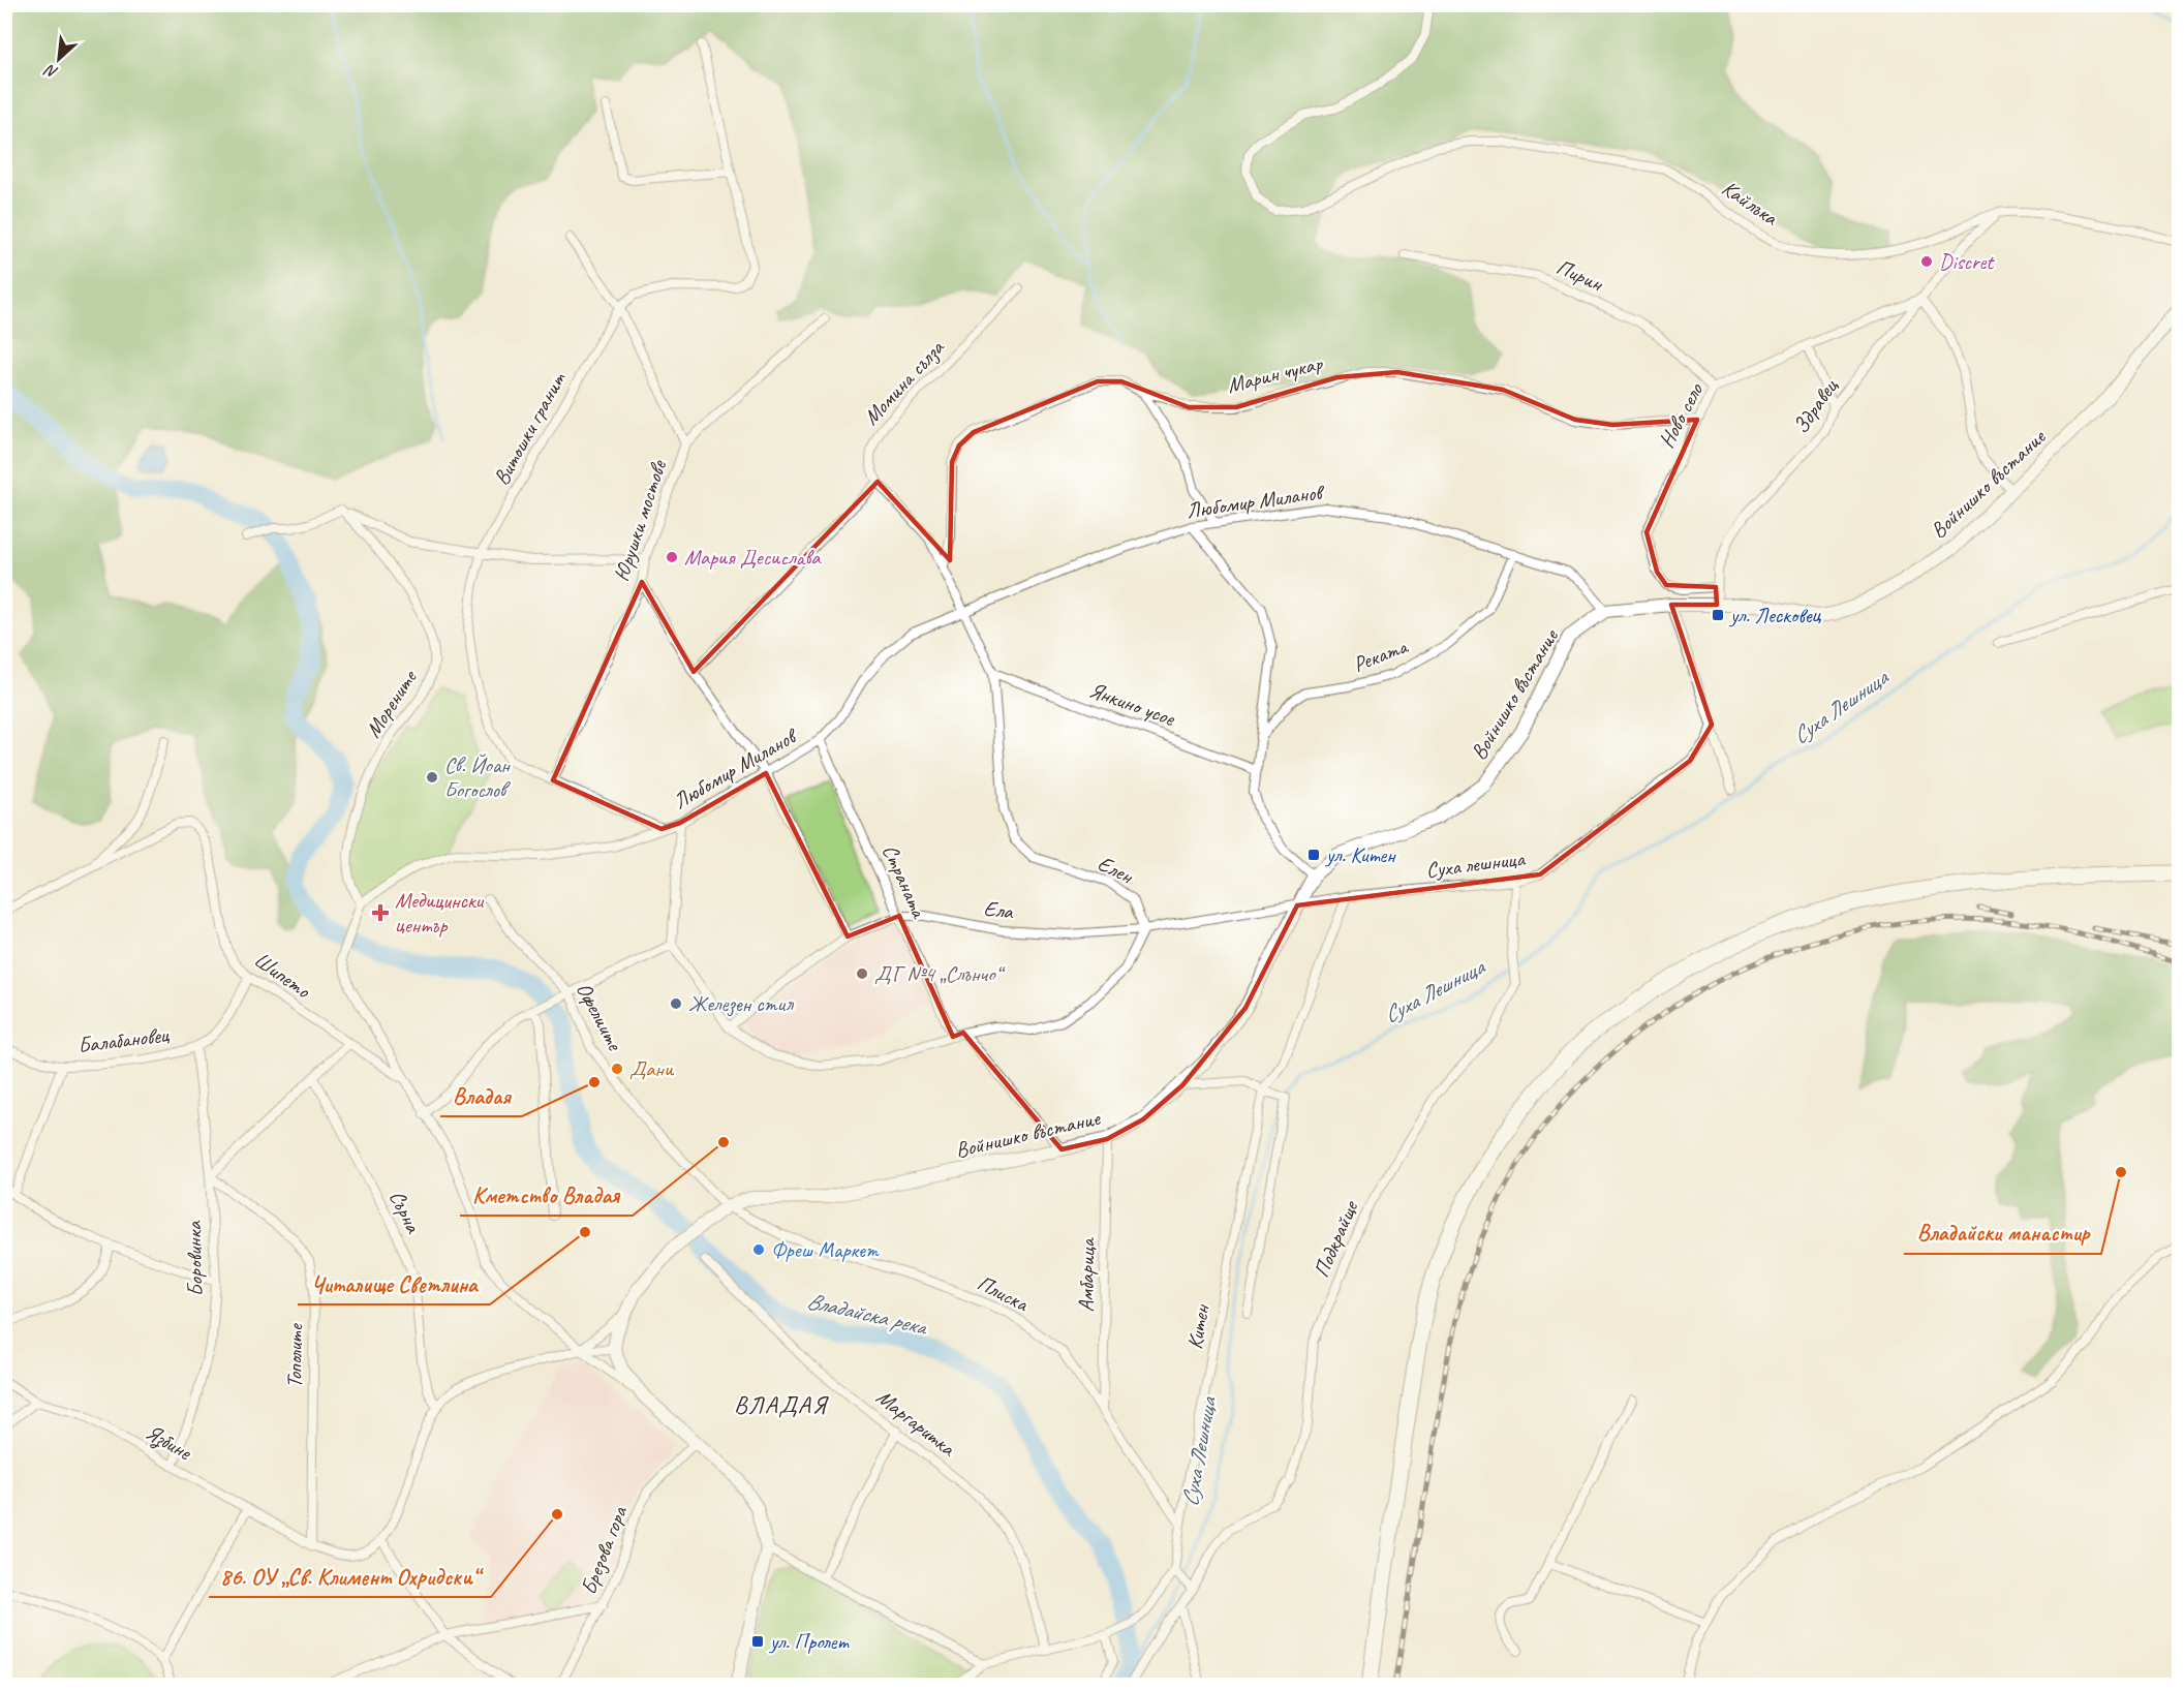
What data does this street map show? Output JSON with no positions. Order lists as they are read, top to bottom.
{
  "streets": {
    "street": [
      "Кайлъка",
      "Пирин",
      "Марин чукар",
      "Момина сълза",
      "Здравец",
      "Ново село",
      "Витошки гранит",
      "Войнишко въстание",
      "Любомир Миланов",
      "Юрушки мостове",
      "Реката",
      "Морените",
      "Янкино усое",
      "Суха лешница",
      "Елен",
      "Страната",
      "Ела",
      "Шипето",
      "Офелиите",
      "Балабановец",
      "Сърна",
      "Подкрайще",
      "Боровинка",
      "Амбарица",
      "Плиска",
      "Китен",
      "Тополите",
      "Маргаритка",
      "Язбине",
      "Брезова гора"
    ]
  },
  "crossings": [
    ["Кайлъка", "Здравец"],
    ["Пирин", "Ново село"],
    ["Марин чукар", "Ново село"],
    ["Марин чукар", "Елен"],
    ["Момина сълза", "Елен"],
    ["Здравец", "Ново село"],
    ["Здравец", "Войнишко въстание"],
    ["Витошки гранит", "Любомир Миланов"],
    ["Витошки гранит", "Юрушки мостове"],
    ["Войнишко въстание", "Любомир Миланов"],
    ["Войнишко въстание", "Суха лешница"],
    ["Войнишко въстание", "Ела"],
    ["Войнишко въстание", "Офелиите"],
    ["Войнишко въстание", "Амбарица"],
    ["Войнишко въстание", "Плиска"],
    ["Любомир Миланов", "Реката"],
    ["Любомир Миланов", "Морените"],
    ["Любомир Миланов", "Елен"],
    ["Любомир Миланов", "Страната"],
    ["Янкино усое", "Елен"],
    ["Суха лешница", "Ела"],
    ["Суха лешница", "Подкрайще"],
    ["Суха лешница", "Китен"],
    ["Елен", "Ела"],
    ["Страната", "Ела"],
    ["Шипето", "Балабановец"],
    ["Офелиите", "Плиска"],
    ["Балабановец", "Боровинка"],
    ["Боровинка", "Тополите"],
    ["Боровинка", "Язбине"],
    ["Амбарица", "Плиска"],
    ["Плиска", "Китен"],
    ["Тополите", "Язбине"]
  ],
  "districts": ["ВЛАДАЯ"],
  "water": ["Суха Лешница", "Владайска река"],
  "places": {
    "other": [
      "Discret",
      "Мария Десислава",
      "Св. Йоан Богослов",
      "ДГ №4 „Слънчо“",
      "Железен стил",
      "Дани",
      "Владая",
      "Кметство Владая",
      "Владайски манастир",
      "Читалище Светлина",
      "Фреш Маркет",
      "86. ОУ „Св. Климент Охридски“"
    ],
    "transit": ["ул. Лесковец", "ул. Китен", "ул. Пролет"],
    "health": ["Медицински център"]
  },
  "north": "bottom left"
}
